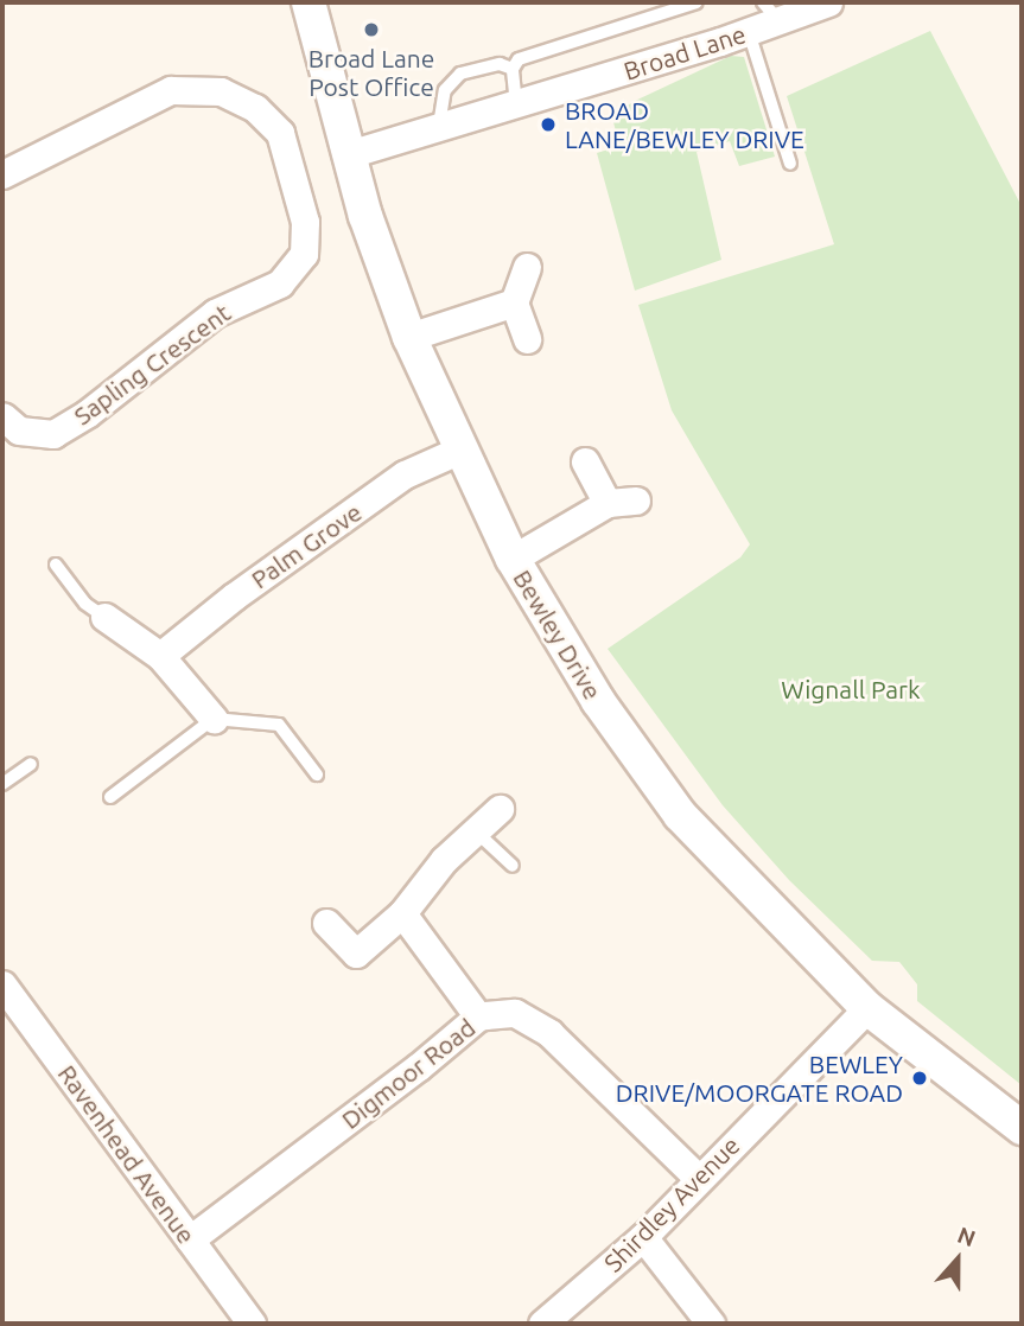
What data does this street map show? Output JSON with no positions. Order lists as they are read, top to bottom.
{
  "streets": {
    "street": [
      "Broad Lane",
      "Sapling Crescent",
      "Palm Grove",
      "Bewley Drive",
      "Digmoor Road",
      "Ravenhead Avenue",
      "Shirdley Avenue"
    ]
  },
  "crossings": [
    ["Broad Lane", "Bewley Drive"],
    ["Palm Grove", "Bewley Drive"],
    ["Bewley Drive", "Shirdley Avenue"],
    ["Digmoor Road", "Ravenhead Avenue"],
    ["Digmoor Road", "Shirdley Avenue"]
  ],
  "parks": ["Wignall Park"],
  "places": ["Broad Lane Post Office", "BROAD LANE/BEWLEY DRIVE", "BEWLEY DRIVE/MOORGATE ROAD"],
  "north": "top"
}
